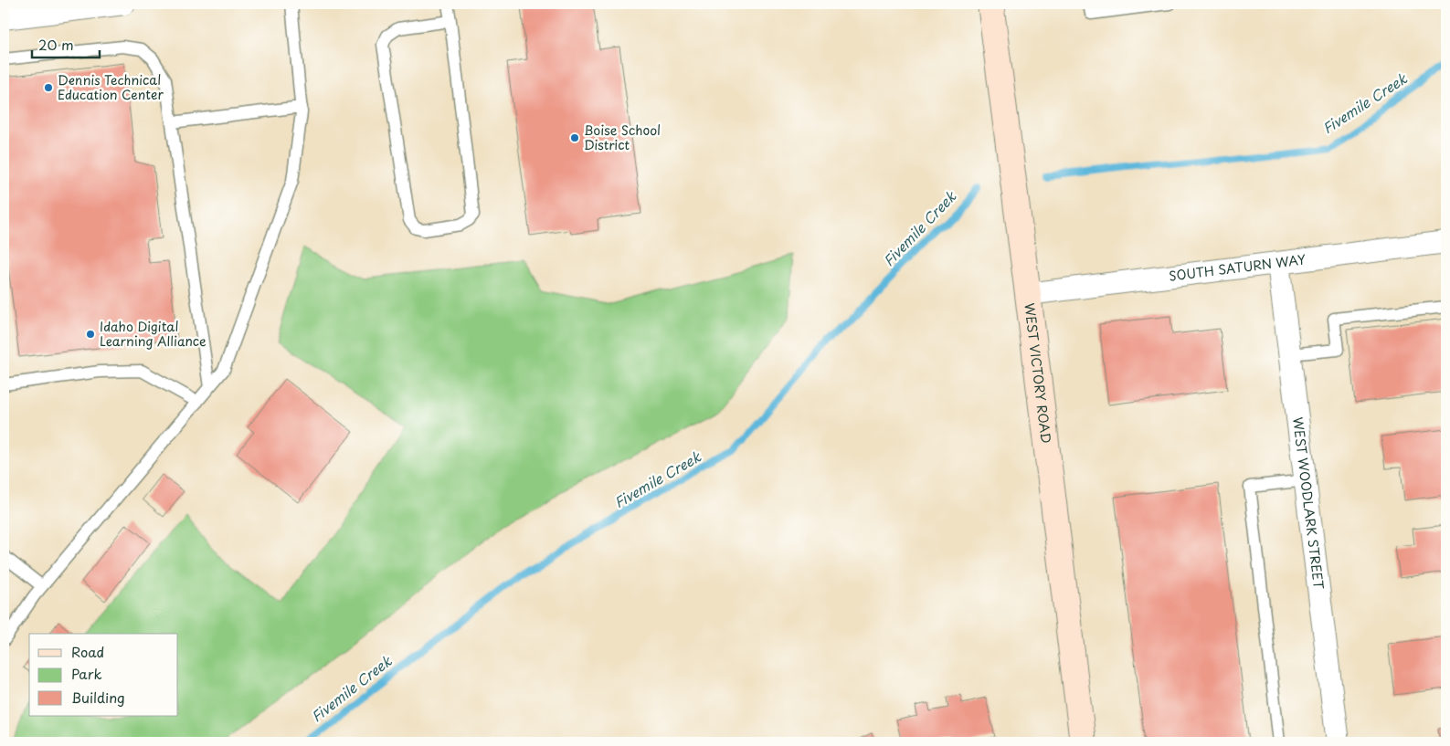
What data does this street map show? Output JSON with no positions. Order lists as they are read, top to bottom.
{
  "streets": {
    "main road": ["WEST VICTORY ROAD"],
    "street": ["SOUTH SATURN WAY", "WEST WOODLARK STREET"]
  },
  "crossings": [
    ["SOUTH SATURN WAY", "WEST VICTORY ROAD"],
    ["SOUTH SATURN WAY", "WEST WOODLARK STREET"]
  ],
  "water": ["Fivemile Creek"],
  "places": ["Dennis Technical Education Center", "Boise School District", "Idaho Digital Learning Alliance"],
  "legend": ["Road", "Park", "Building"],
  "scale_bar": "20 m"
}
